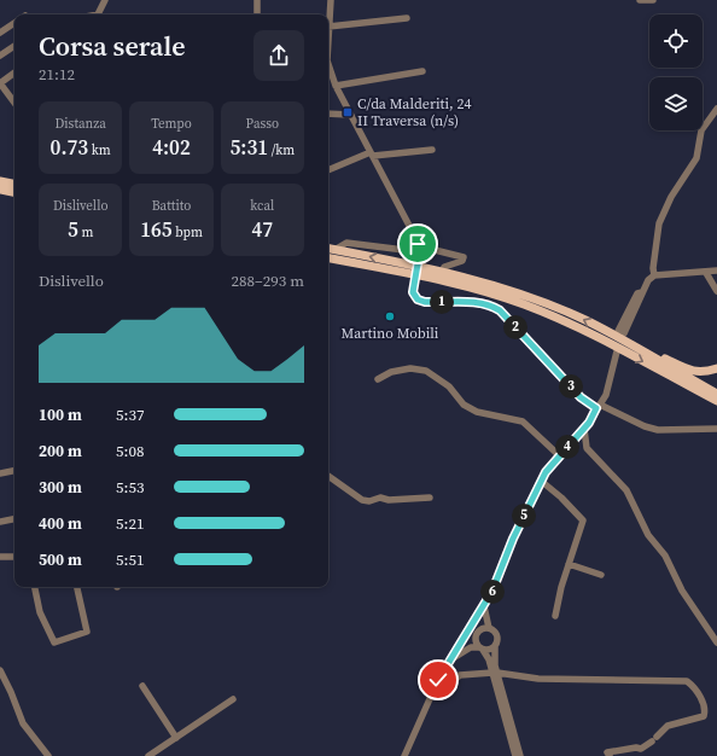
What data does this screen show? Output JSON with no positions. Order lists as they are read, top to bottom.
{
  "places": {
    "transit": ["C/da Malderiti, 24 II Traversa (n/s)"],
    "other": ["Martino Mobili"]
  },
  "page": {
    "heading": ["Corsa serale", "21:12"],
    "stats": [
      ["Distanza", "0.73 km"],
      ["Tempo", "4:02"],
      ["Passo", "5:31 /km"],
      ["Dislivello", "5 m"],
      ["Battito", "165 bpm"],
      ["kcal", "47"]
    ],
    "chart": ["Dislivello", "288–293 m"],
    "pins": [
      "1",
      "2",
      "3",
      "4",
      "5",
      "6"
    ],
    "list": [
      {
        "name": "100 m",
        "note": "5:37"
      },
      {
        "name": "200 m",
        "note": "5:08"
      },
      {
        "name": "300 m",
        "note": "5:53"
      },
      {
        "name": "400 m",
        "note": "5:21"
      },
      {
        "name": "500 m",
        "note": "5:51"
      }
    ]
  }
}
